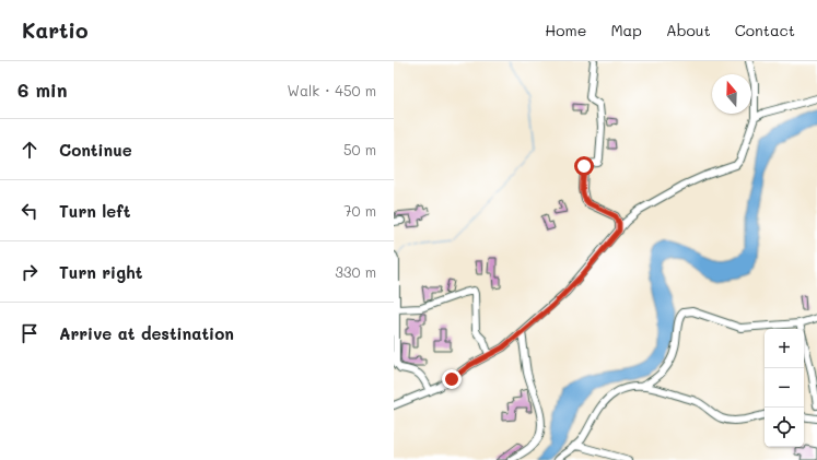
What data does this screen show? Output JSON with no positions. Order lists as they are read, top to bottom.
{
  "north": "top",
  "page": {
    "header": "Kartio",
    "nav": [
      "Home",
      "Map",
      "About",
      "Contact"
    ],
    "heading": ["6 min", "Walk · 450 m"],
    "list": [
      ["Continue", "50 m"],
      ["Turn left", "70 m"],
      ["Turn right", "330 m"],
      "Arrive at destination"
    ],
    "map_buttons": ["+", "−"]
  }
}
